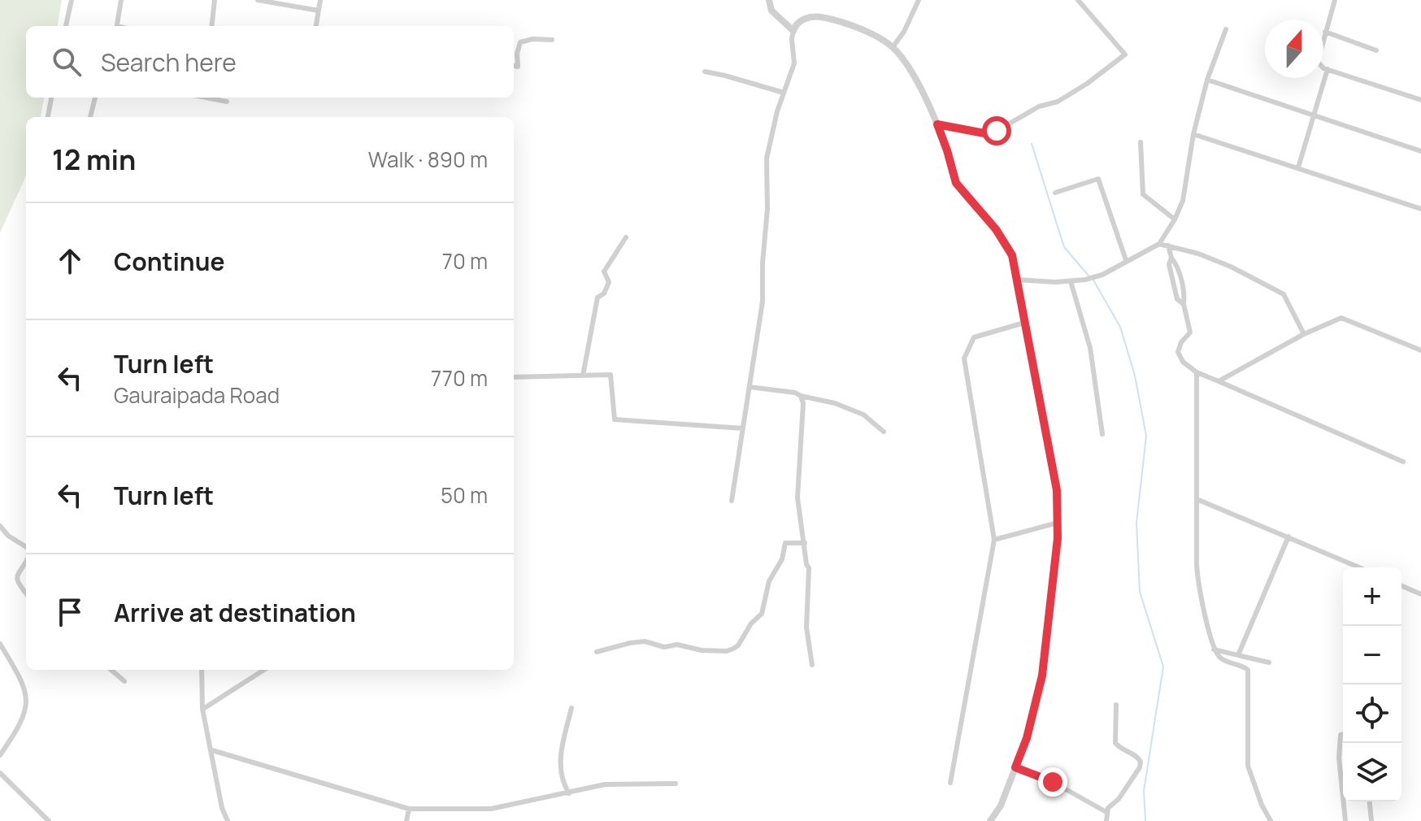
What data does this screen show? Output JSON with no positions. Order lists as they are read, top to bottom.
{
  "north": "top",
  "page": {
    "search": "Search here",
    "heading": ["12 min", "Walk · 890 m"],
    "list": [
      ["Continue", "70 m"],
      ["Turn left", "Gauraipada Road", "770 m"],
      ["Turn left", "50 m"],
      "Arrive at destination"
    ],
    "map_buttons": ["+", "−"]
  }
}
